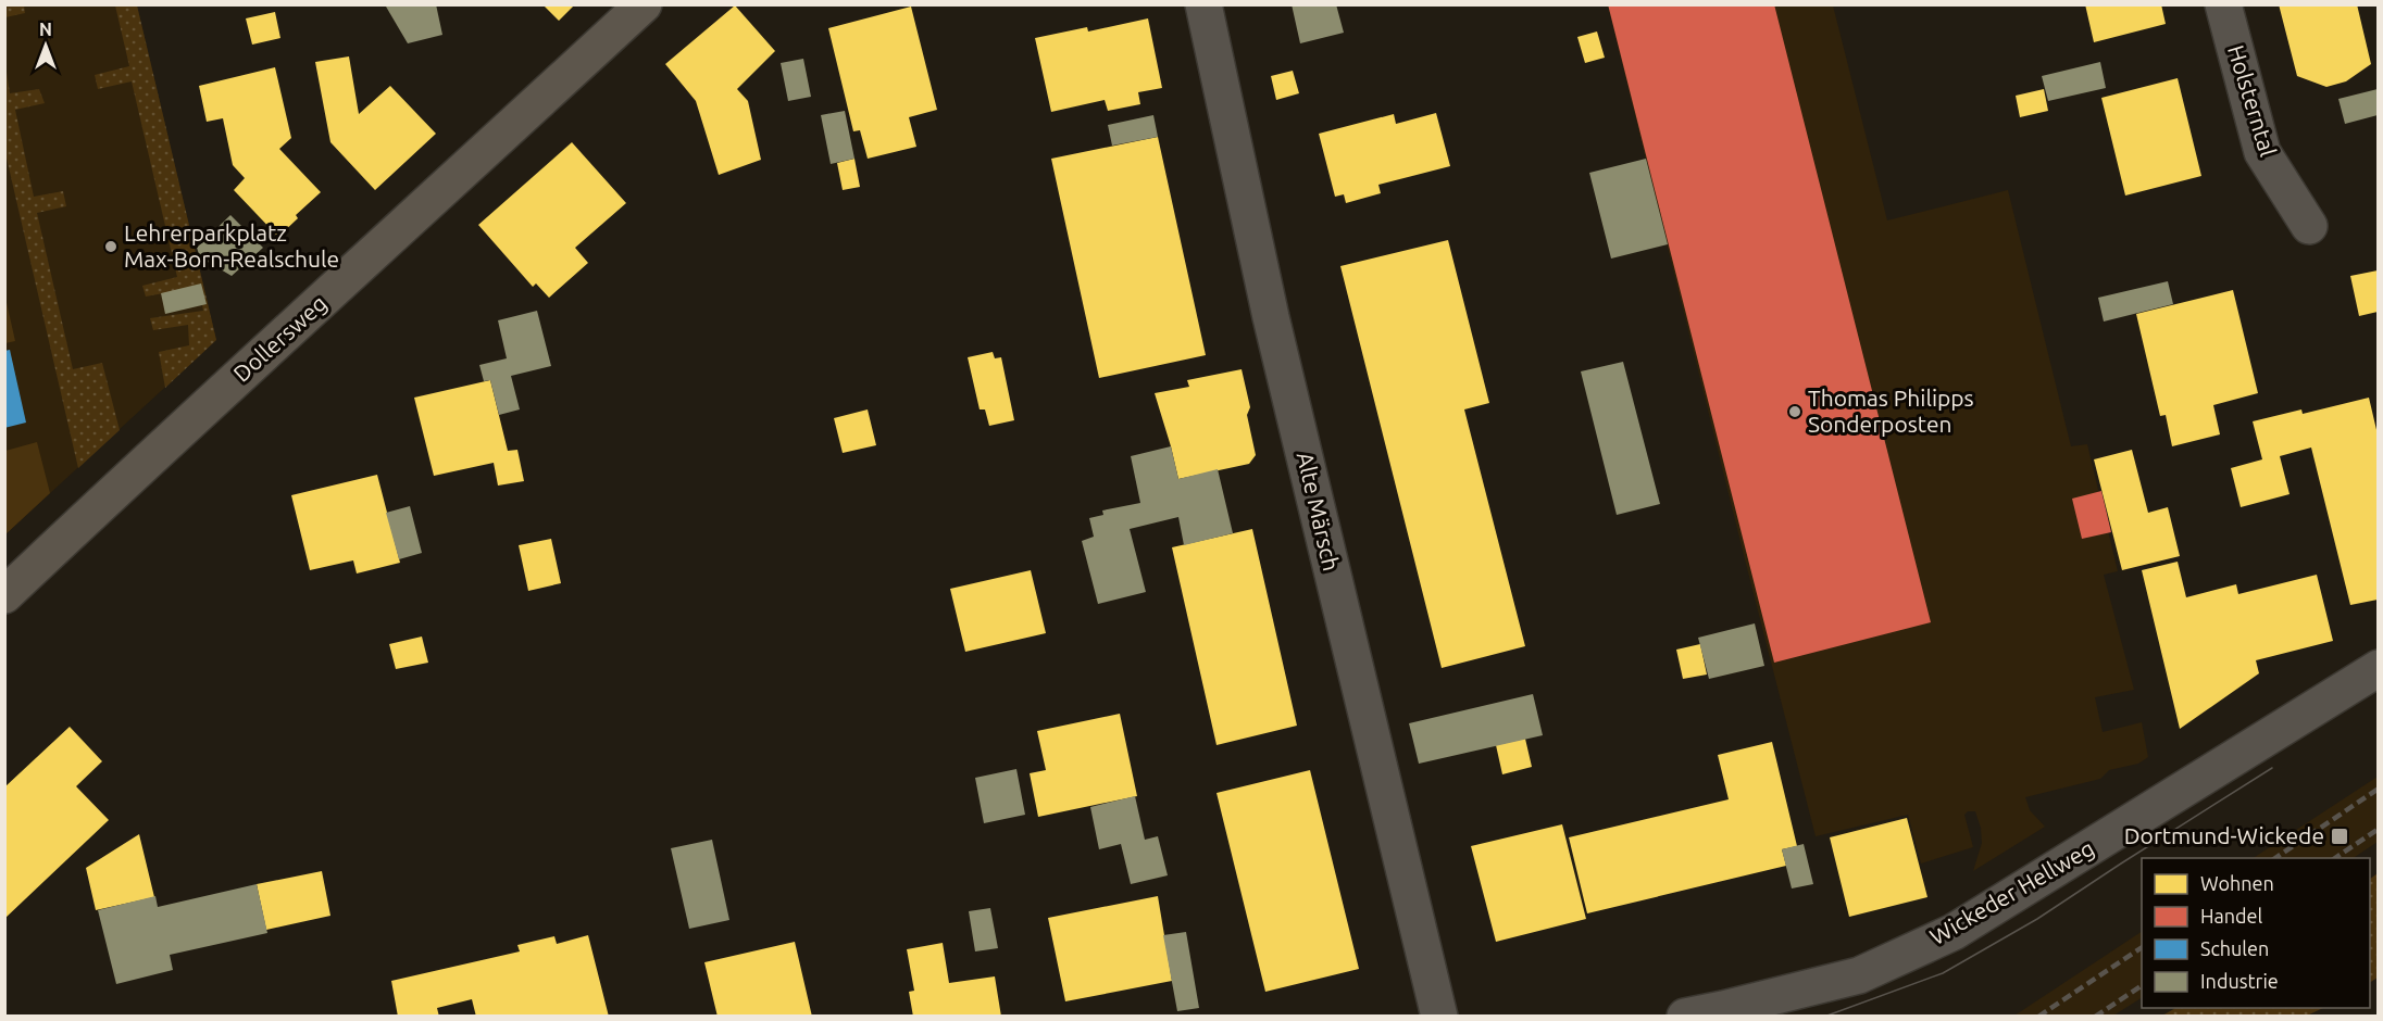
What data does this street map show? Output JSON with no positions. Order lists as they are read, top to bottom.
{
  "streets": {
    "main road": ["Dollersweg"],
    "street": ["Holsterntal", "Alte Märsch", "Wickeder Hellweg"]
  },
  "places": {
    "other": ["Lehrerparkplatz Max-Born-Realschule", "Thomas Philipps Sonderposten"],
    "transit": ["Dortmund-Wickede"]
  },
  "legend": [
    "Wohnen",
    "Handel",
    "Schulen",
    "Industrie"
  ],
  "north": "top"
}
